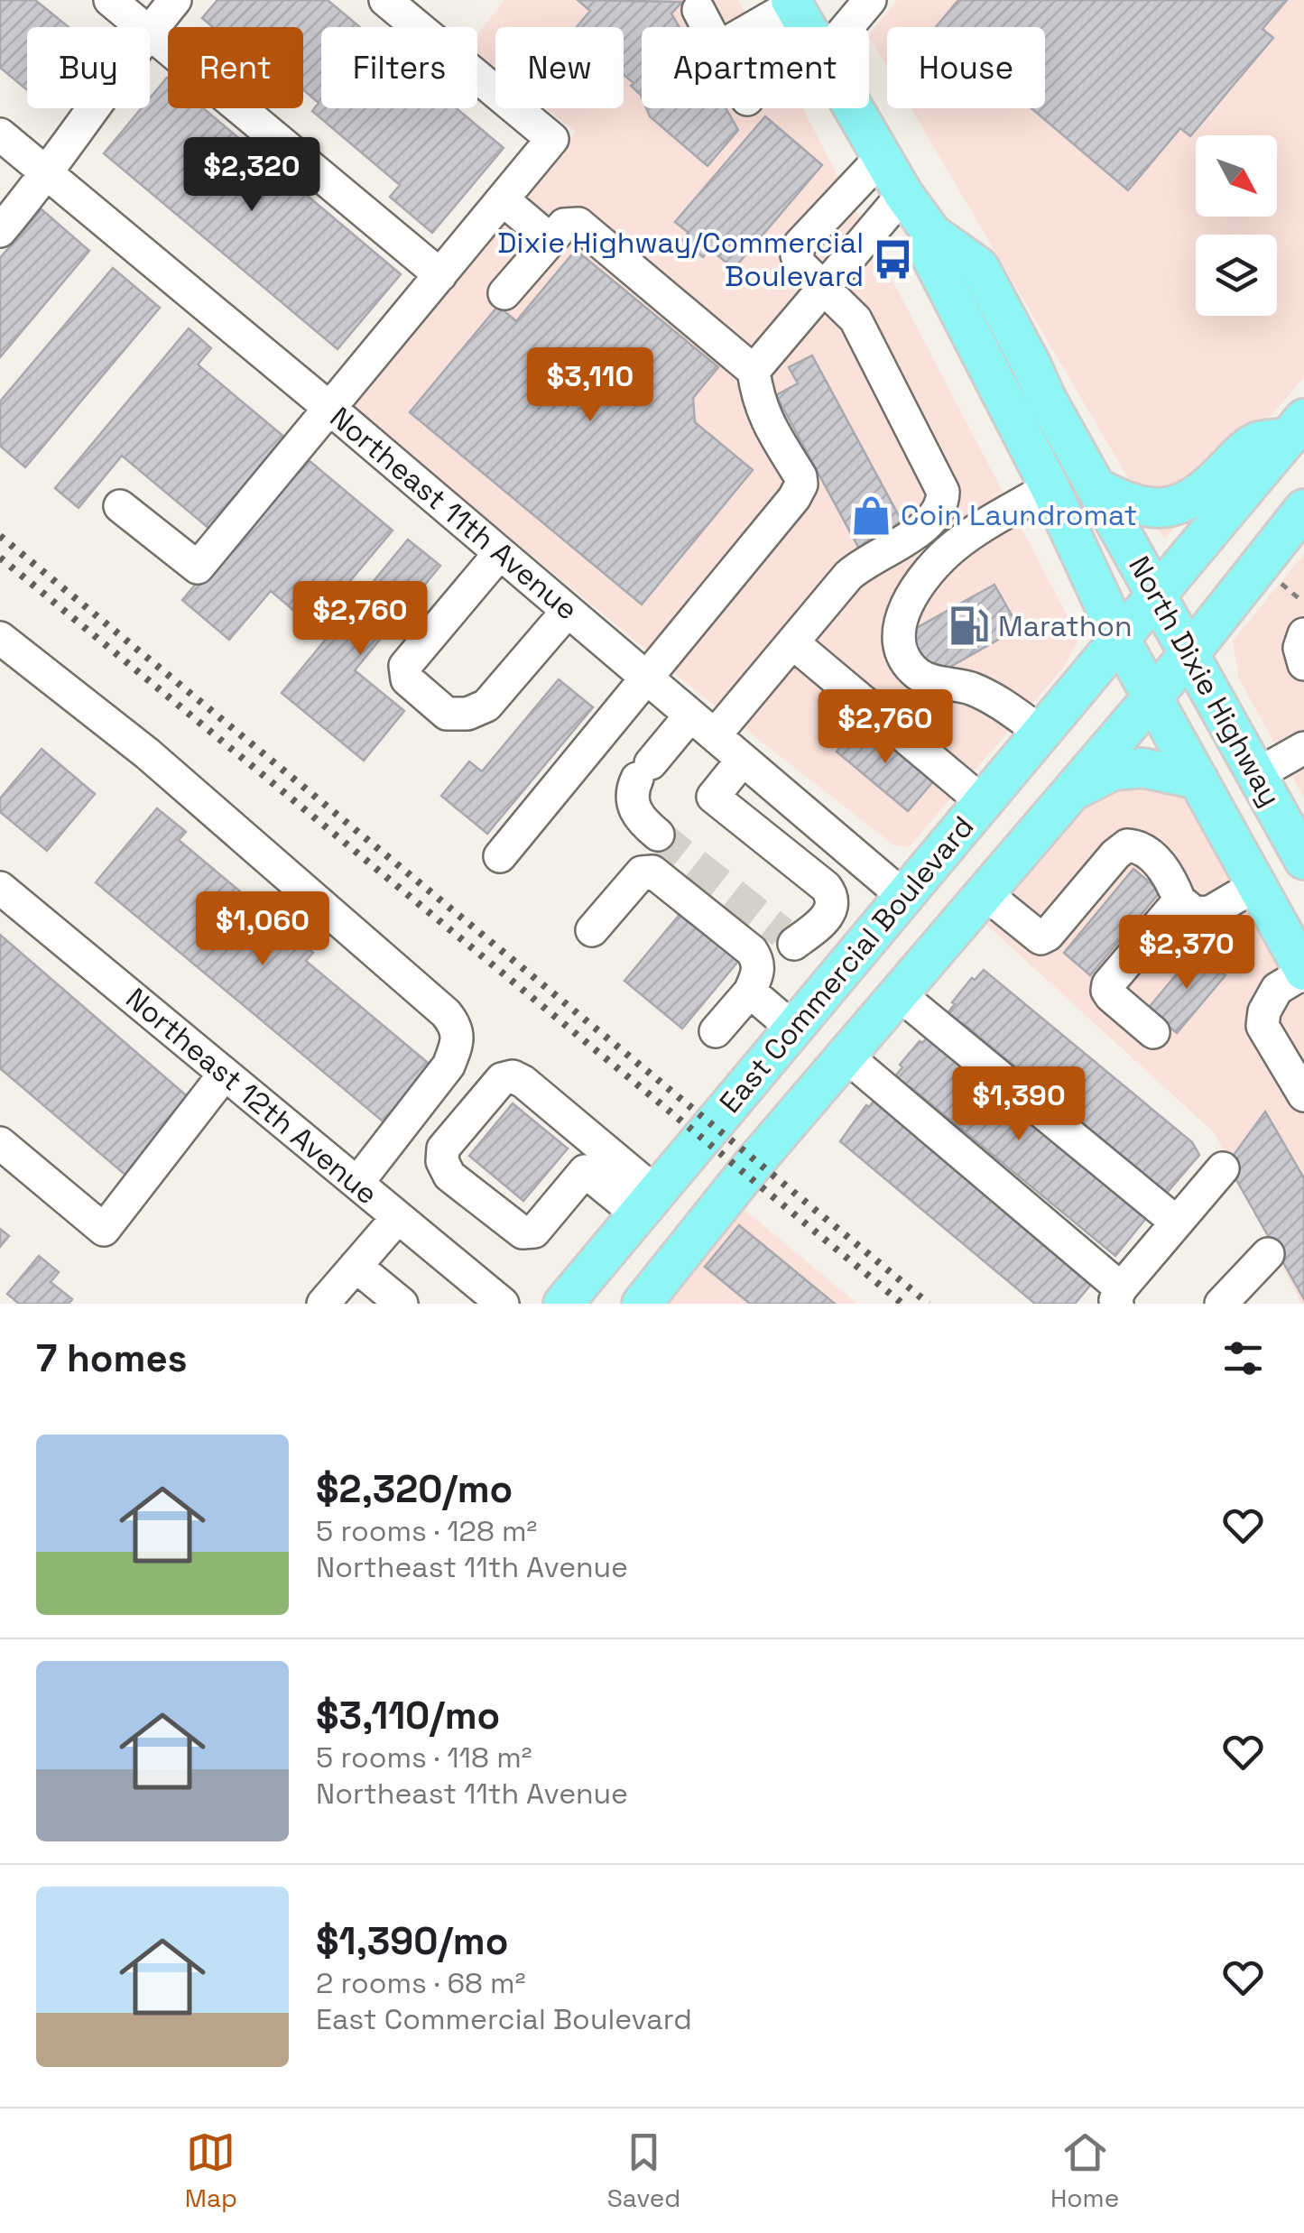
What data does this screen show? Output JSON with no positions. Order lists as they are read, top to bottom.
{
  "streets": {
    "main road": ["North Dixie Highway", "East Commercial Boulevard"],
    "street": ["Northeast 11th Avenue", "Northeast 12th Avenue"]
  },
  "crossings": [
    ["Northeast 11th Avenue", "East Commercial Boulevard"],
    ["North Dixie Highway", "East Commercial Boulevard"]
  ],
  "places": {
    "bus stop": ["Dixie Highway/Commercial Boulevard"],
    "shop": ["Coin Laundromat"],
    "fuel station": ["Marathon"]
  },
  "north": "bottom right",
  "page": {
    "chip": [
      "Buy",
      "Rent",
      "Filters",
      "New",
      "Apartment",
      "House"
    ],
    "price": [
      "$2,320",
      "$3,110",
      "$2,760",
      "$2,760",
      "$1,060",
      "$2,370",
      "$1,390"
    ],
    "heading": "7 homes",
    "list": [
      {
        "name": "$2,320/mo",
        "note": "5 rooms · 128 m² · Northeast 11th Avenue"
      },
      {
        "name": "$3,110/mo",
        "note": "5 rooms · 118 m² · Northeast 11th Avenue"
      },
      {
        "name": "$1,390/mo",
        "note": "2 rooms · 68 m² · East Commercial Boulevard"
      }
    ],
    "tabs": ["Map", "Saved", "Home"]
  }
}
